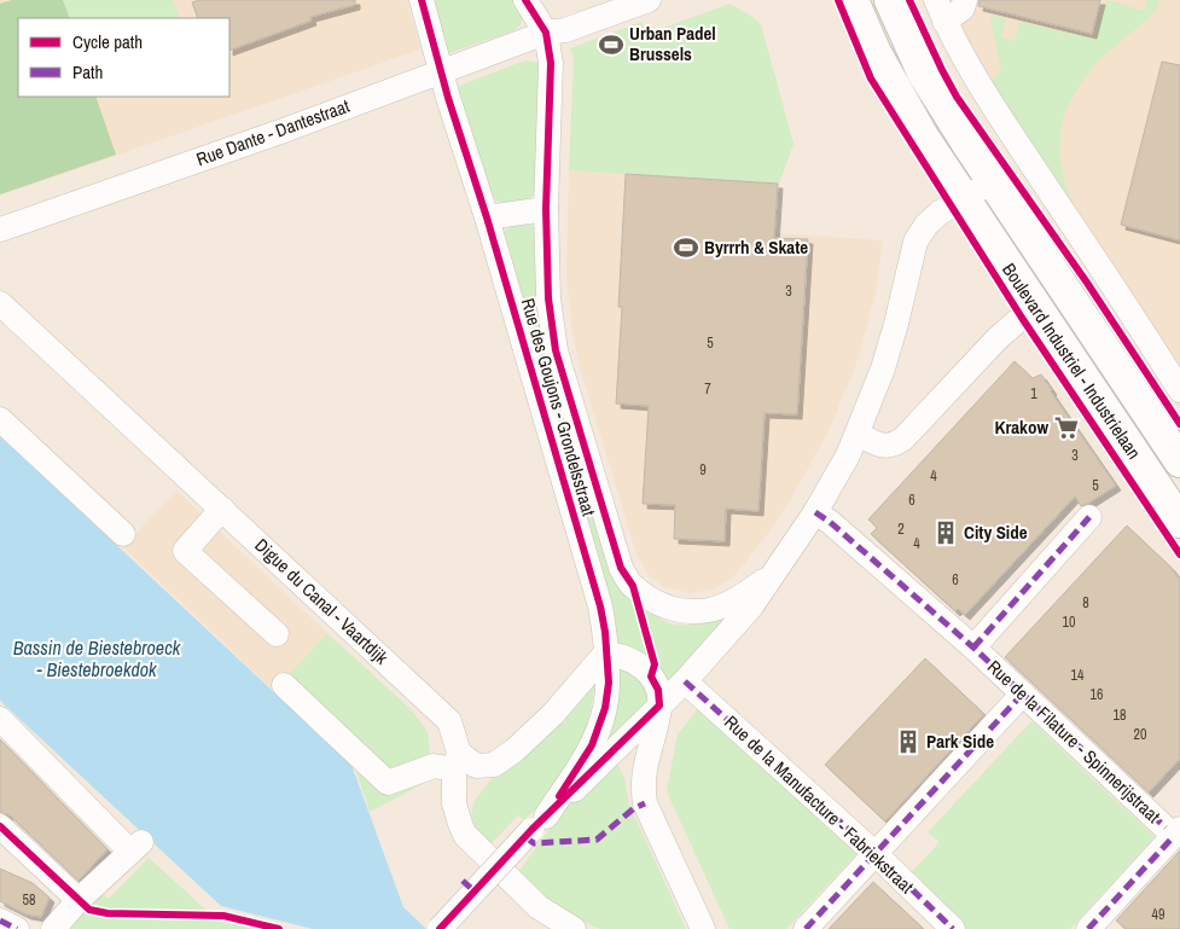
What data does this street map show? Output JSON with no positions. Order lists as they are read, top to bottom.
{
  "streets": {
    "main road": ["Boulevard Industriel - Industrielaan"],
    "street": [
      "Rue Dante - Dantestraat",
      "Rue des Goujons - Grondelsstraat",
      "Digue du Canal - Vaartdijk",
      "Rue de la Filature - Spinnerijstraat",
      "Rue de la Manufacture - Fabriekstraat"
    ]
  },
  "crossings": [
    ["Rue Dante - Dantestraat", "Rue des Goujons - Grondelsstraat"]
  ],
  "water": ["Bassin de Biestebroeck - Biestebroekdok"],
  "places": {
    "sports": ["Urban Padel Brussels", "Byrrrh & Skate"],
    "supermarket": ["Krakow"],
    "building": ["City Side", "Park Side"]
  },
  "house_numbers": [
    "3",
    "5",
    "7",
    "1",
    "3",
    "9",
    "4",
    "5",
    "6",
    "2",
    "4",
    "6",
    "8",
    "10",
    "14",
    "16",
    "18",
    "20",
    "58",
    "49"
  ],
  "legend": ["Cycle path", "Path"]
}
